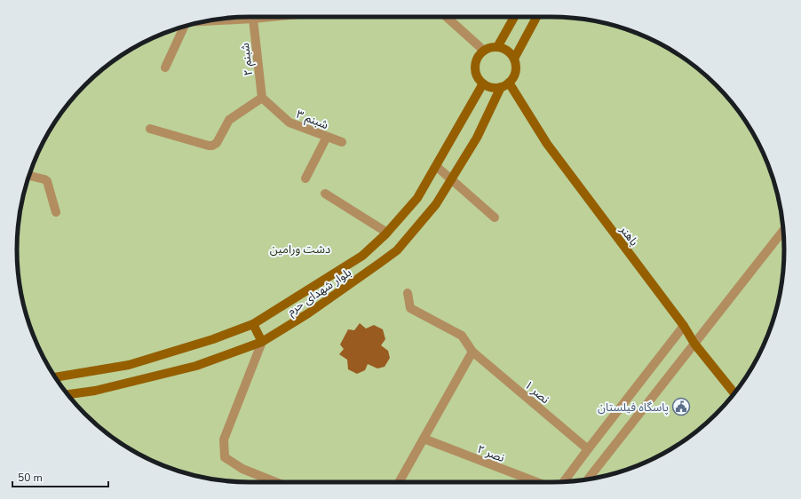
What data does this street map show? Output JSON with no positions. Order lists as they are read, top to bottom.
{
  "streets": {
    "main road": ["باهنر", "بلوار شهدای حرم"],
    "street": [
      "شبنم ۲",
      "شبنم ۳",
      "نصر ۱",
      "نصر ۲"
    ]
  },
  "crossings": [
    ["شبنم ۲", "شبنم ۳"],
    ["باهنر", "بلوار شهدای حرم"]
  ],
  "parks": ["دشت ورامین"],
  "places": {
    "public building": ["پاسگاه فیلستان"]
  },
  "scale_bar": "50 m"
}
